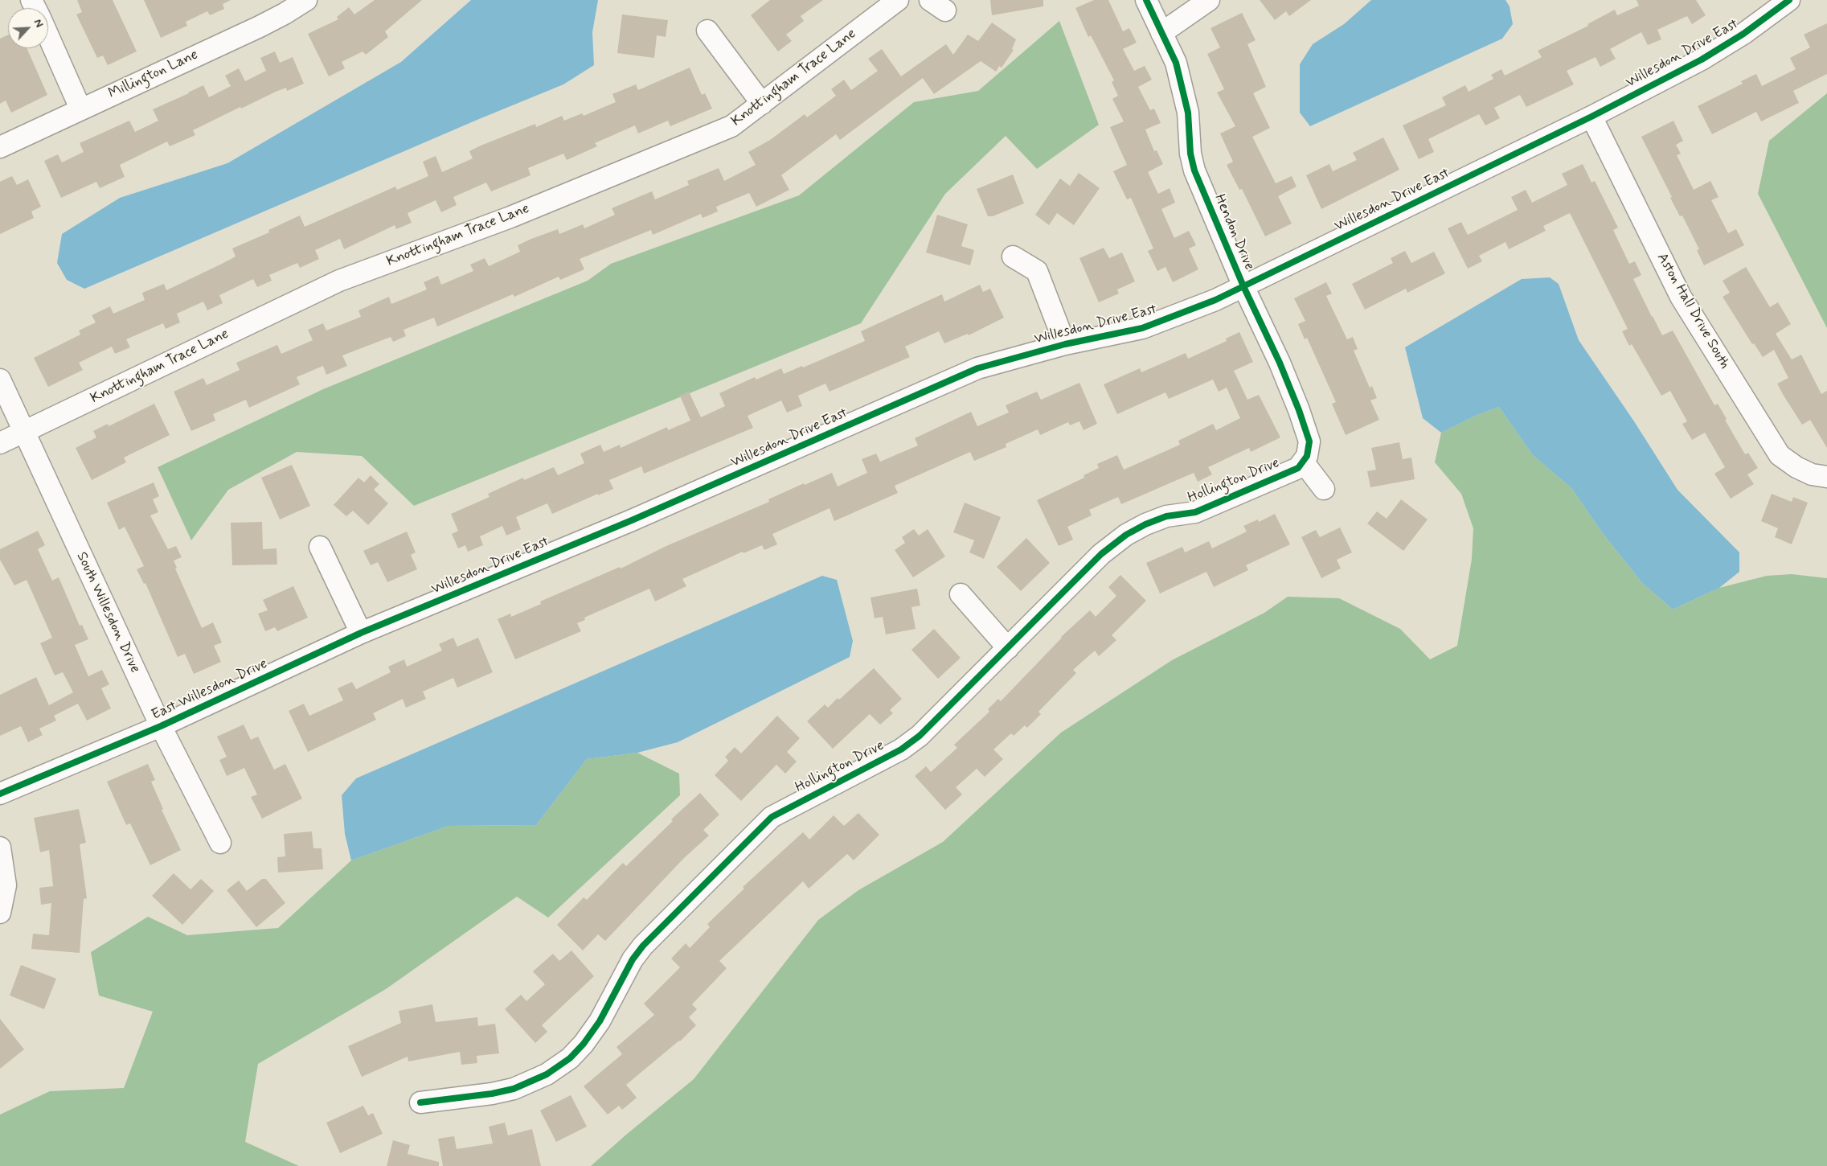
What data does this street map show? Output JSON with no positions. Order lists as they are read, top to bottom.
{
  "streets": {
    "street": [
      "Willesdon Drive East",
      "Millington Lane",
      "Knottingham Trace Lane",
      "Hendon Drive",
      "Aston Hall Drive South",
      "Hollington Drive",
      "South Willesdon Drive",
      "East Willesdon Drive"
    ]
  },
  "crossings": [
    ["Willesdon Drive East", "Hendon Drive"],
    ["Willesdon Drive East", "Aston Hall Drive South"],
    ["Willesdon Drive East", "East Willesdon Drive"],
    ["Knottingham Trace Lane", "South Willesdon Drive"],
    ["Hendon Drive", "Hollington Drive"],
    ["South Willesdon Drive", "East Willesdon Drive"]
  ],
  "north": "top right"
}
